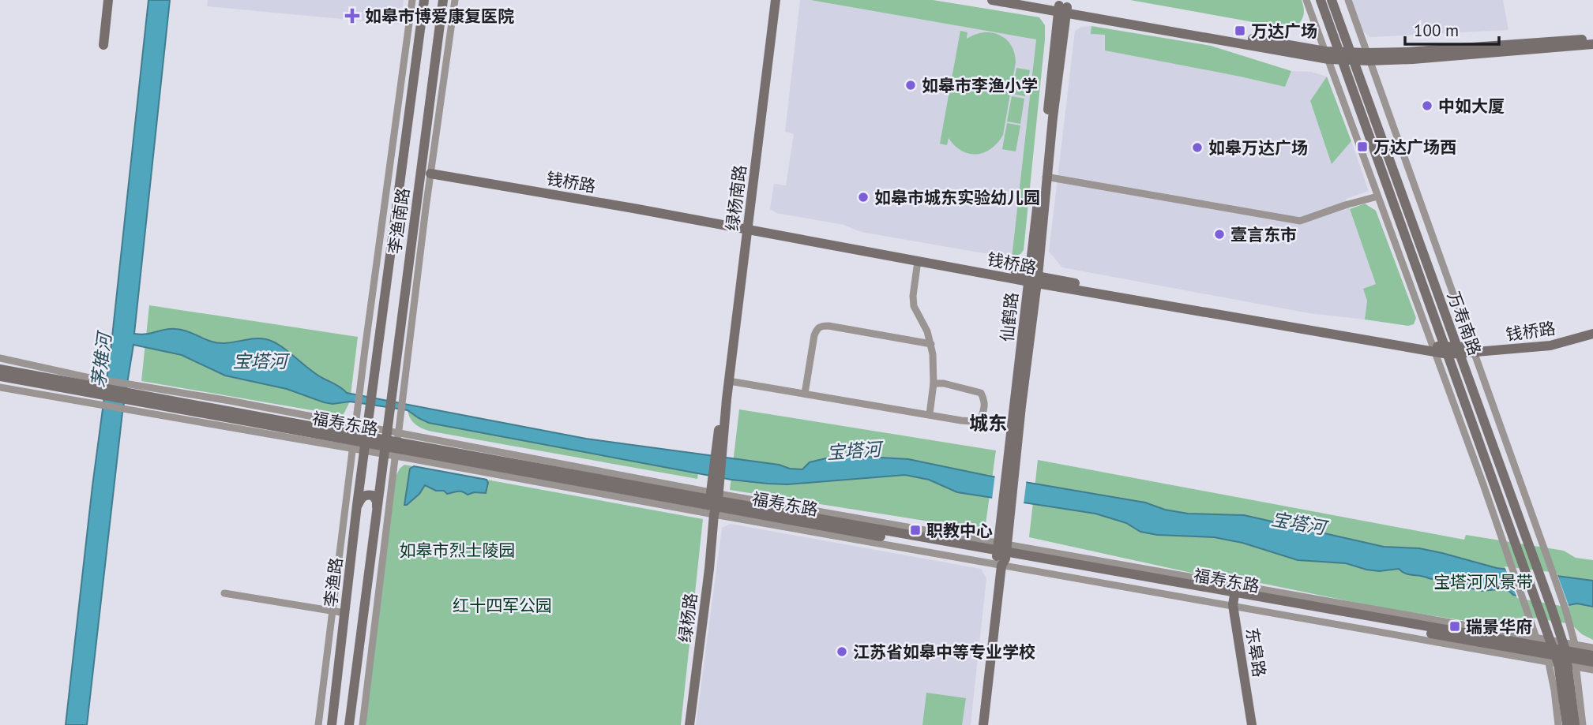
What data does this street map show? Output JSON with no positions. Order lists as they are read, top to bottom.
{
  "streets": {
    "main road": [
      "钱桥路",
      "绿杨南路",
      "李渔南路",
      "仙鹤路",
      "万寿南路",
      "福寿东路",
      "李渔路",
      "绿杨路",
      "东皋路"
    ]
  },
  "crossings": [
    ["钱桥路", "绿杨南路"],
    ["钱桥路", "仙鹤路"],
    ["钱桥路", "万寿南路"],
    ["绿杨南路", "福寿东路"],
    ["绿杨南路", "绿杨路"],
    ["李渔南路", "福寿东路"],
    ["李渔南路", "李渔路"],
    ["仙鹤路", "福寿东路"],
    ["万寿南路", "福寿东路"],
    ["福寿东路", "李渔路"],
    ["福寿东路", "绿杨路"],
    ["福寿东路", "东皋路"]
  ],
  "districts": ["城东"],
  "water": ["茅雉河", "宝塔河"],
  "parks": ["如皋市烈士陵园", "宝塔河风景带", "红十四军公园"],
  "places": {
    "health": ["如皋市博爱康复医院"],
    "transit": [
      "万达广场",
      "万达广场西",
      "职教中心",
      "瑞景华府"
    ],
    "other": [
      "如皋市李渔小学",
      "中如大厦",
      "如皋万达广场",
      "如皋市城东实验幼儿园",
      "壹言东市",
      "江苏省如皋中等专业学校"
    ]
  },
  "scale_bar": "100 m"
}
